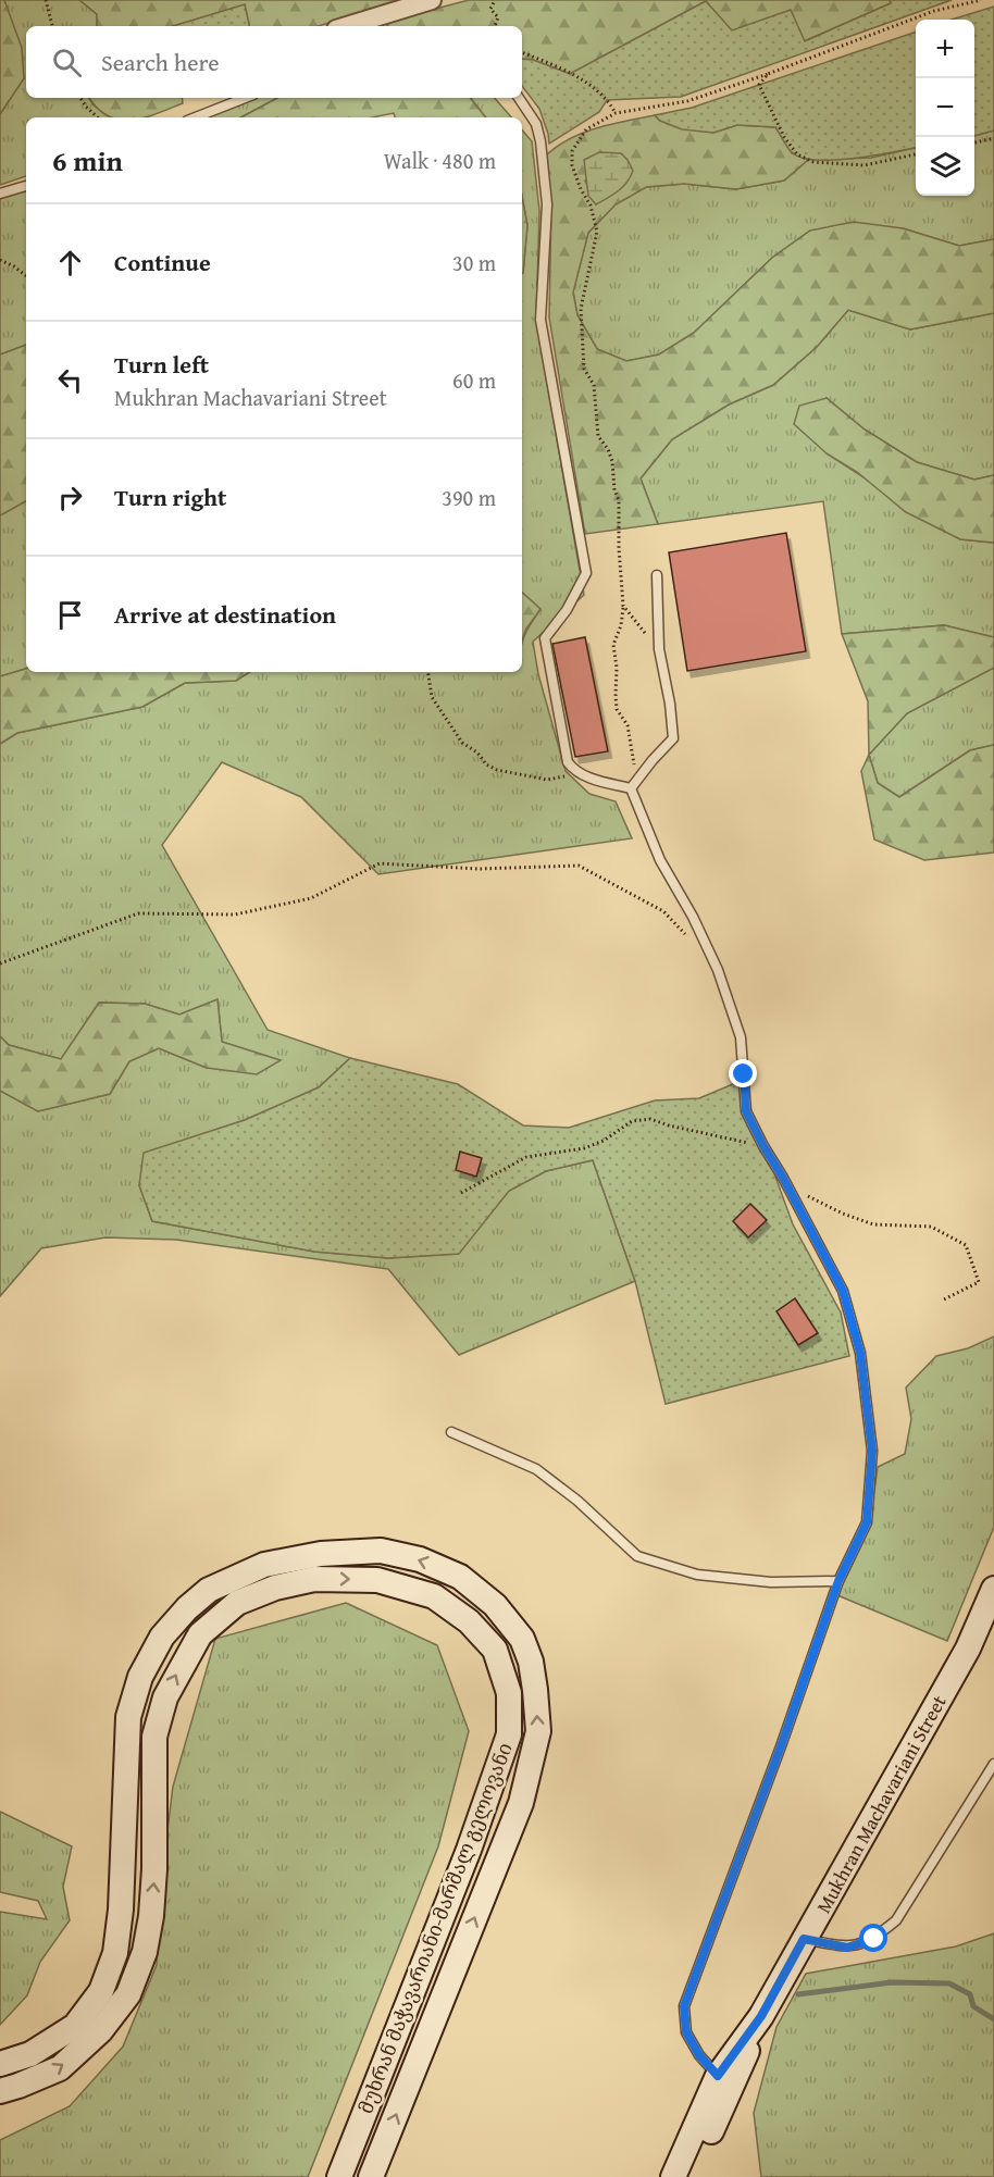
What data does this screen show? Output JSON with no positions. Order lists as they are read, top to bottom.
{
  "streets": {
    "main road": ["Mukhran Machavariani Street", "მუხრან მაჭავარიანი-მარშალ გელოვანი"]
  },
  "page": {
    "map_buttons": ["+", "−"],
    "search": "Search here",
    "heading": ["6 min", "Walk · 480 m"],
    "list": [
      ["Continue", "30 m"],
      ["Turn left", "Mukhran Machavariani Street", "60 m"],
      ["Turn right", "390 m"],
      "Arrive at destination"
    ]
  }
}
